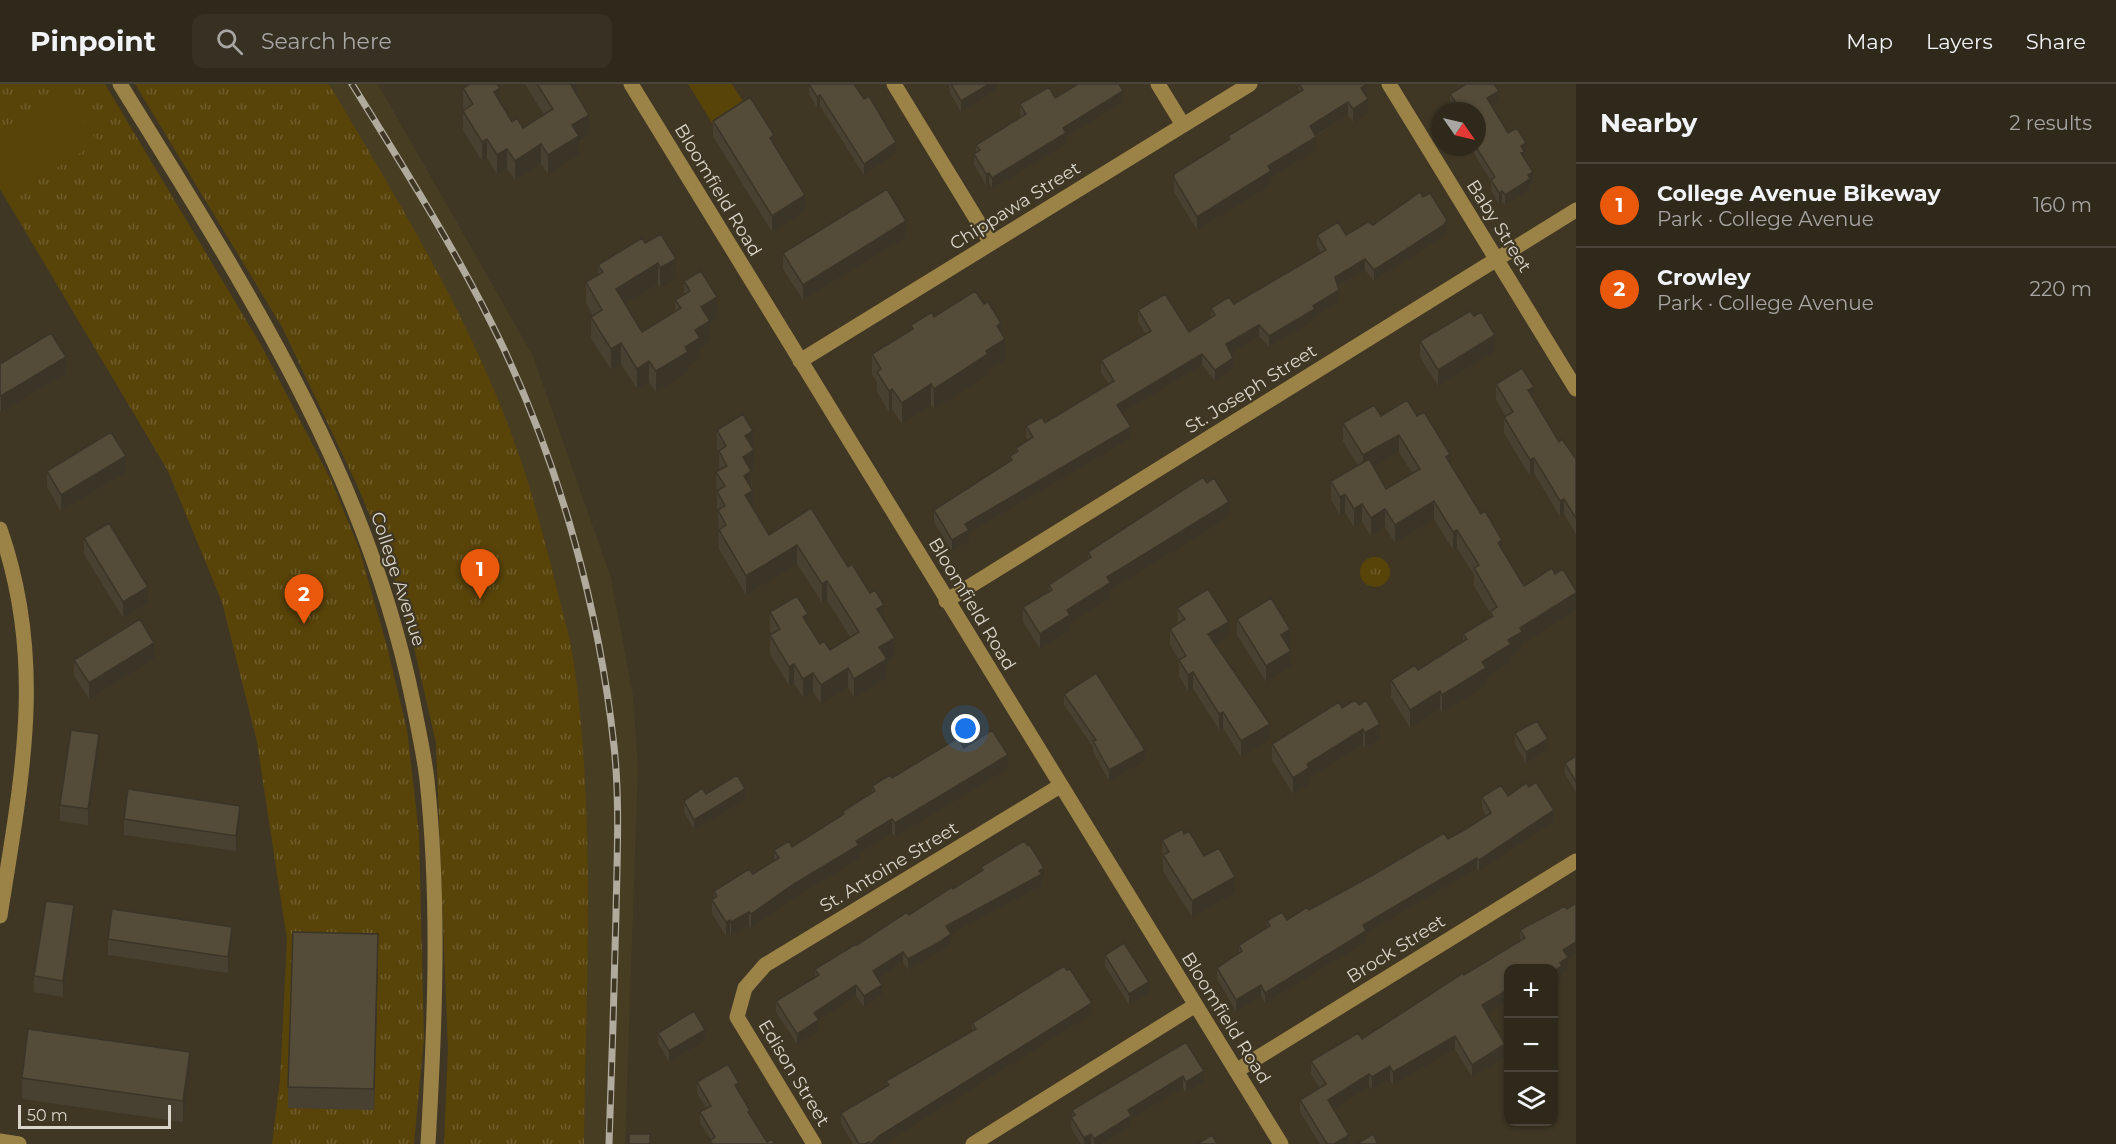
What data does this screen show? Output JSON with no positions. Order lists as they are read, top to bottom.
{
  "streets": {
    "street": [
      "Bloomfield Road",
      "Chippawa Street",
      "Baby Street",
      "St. Joseph Street",
      "College Avenue",
      "St. Antoine Street",
      "Brock Street",
      "Edison Street"
    ]
  },
  "crossings": [
    ["Bloomfield Road", "Chippawa Street"],
    ["Bloomfield Road", "St. Joseph Street"],
    ["Bloomfield Road", "St. Antoine Street"],
    ["Bloomfield Road", "Brock Street"],
    ["Baby Street", "St. Joseph Street"],
    ["St. Antoine Street", "Edison Street"]
  ],
  "scale_bar": "50 m",
  "north": "bottom right",
  "page": {
    "header": "Pinpoint",
    "search": "Search here",
    "nav": ["Map", "Layers", "Share"],
    "heading": ["Nearby", "2 results"],
    "list": [
      {
        "mark": "1",
        "name": "College Avenue Bikeway",
        "note": "Park · College Avenue",
        "value": "160 m"
      },
      {
        "mark": "2",
        "name": "Crowley",
        "note": "Park · College Avenue",
        "value": "220 m"
      }
    ],
    "pins": ["1", "2"],
    "map_buttons": ["+", "−"],
    "scale": "50 m"
  }
}
